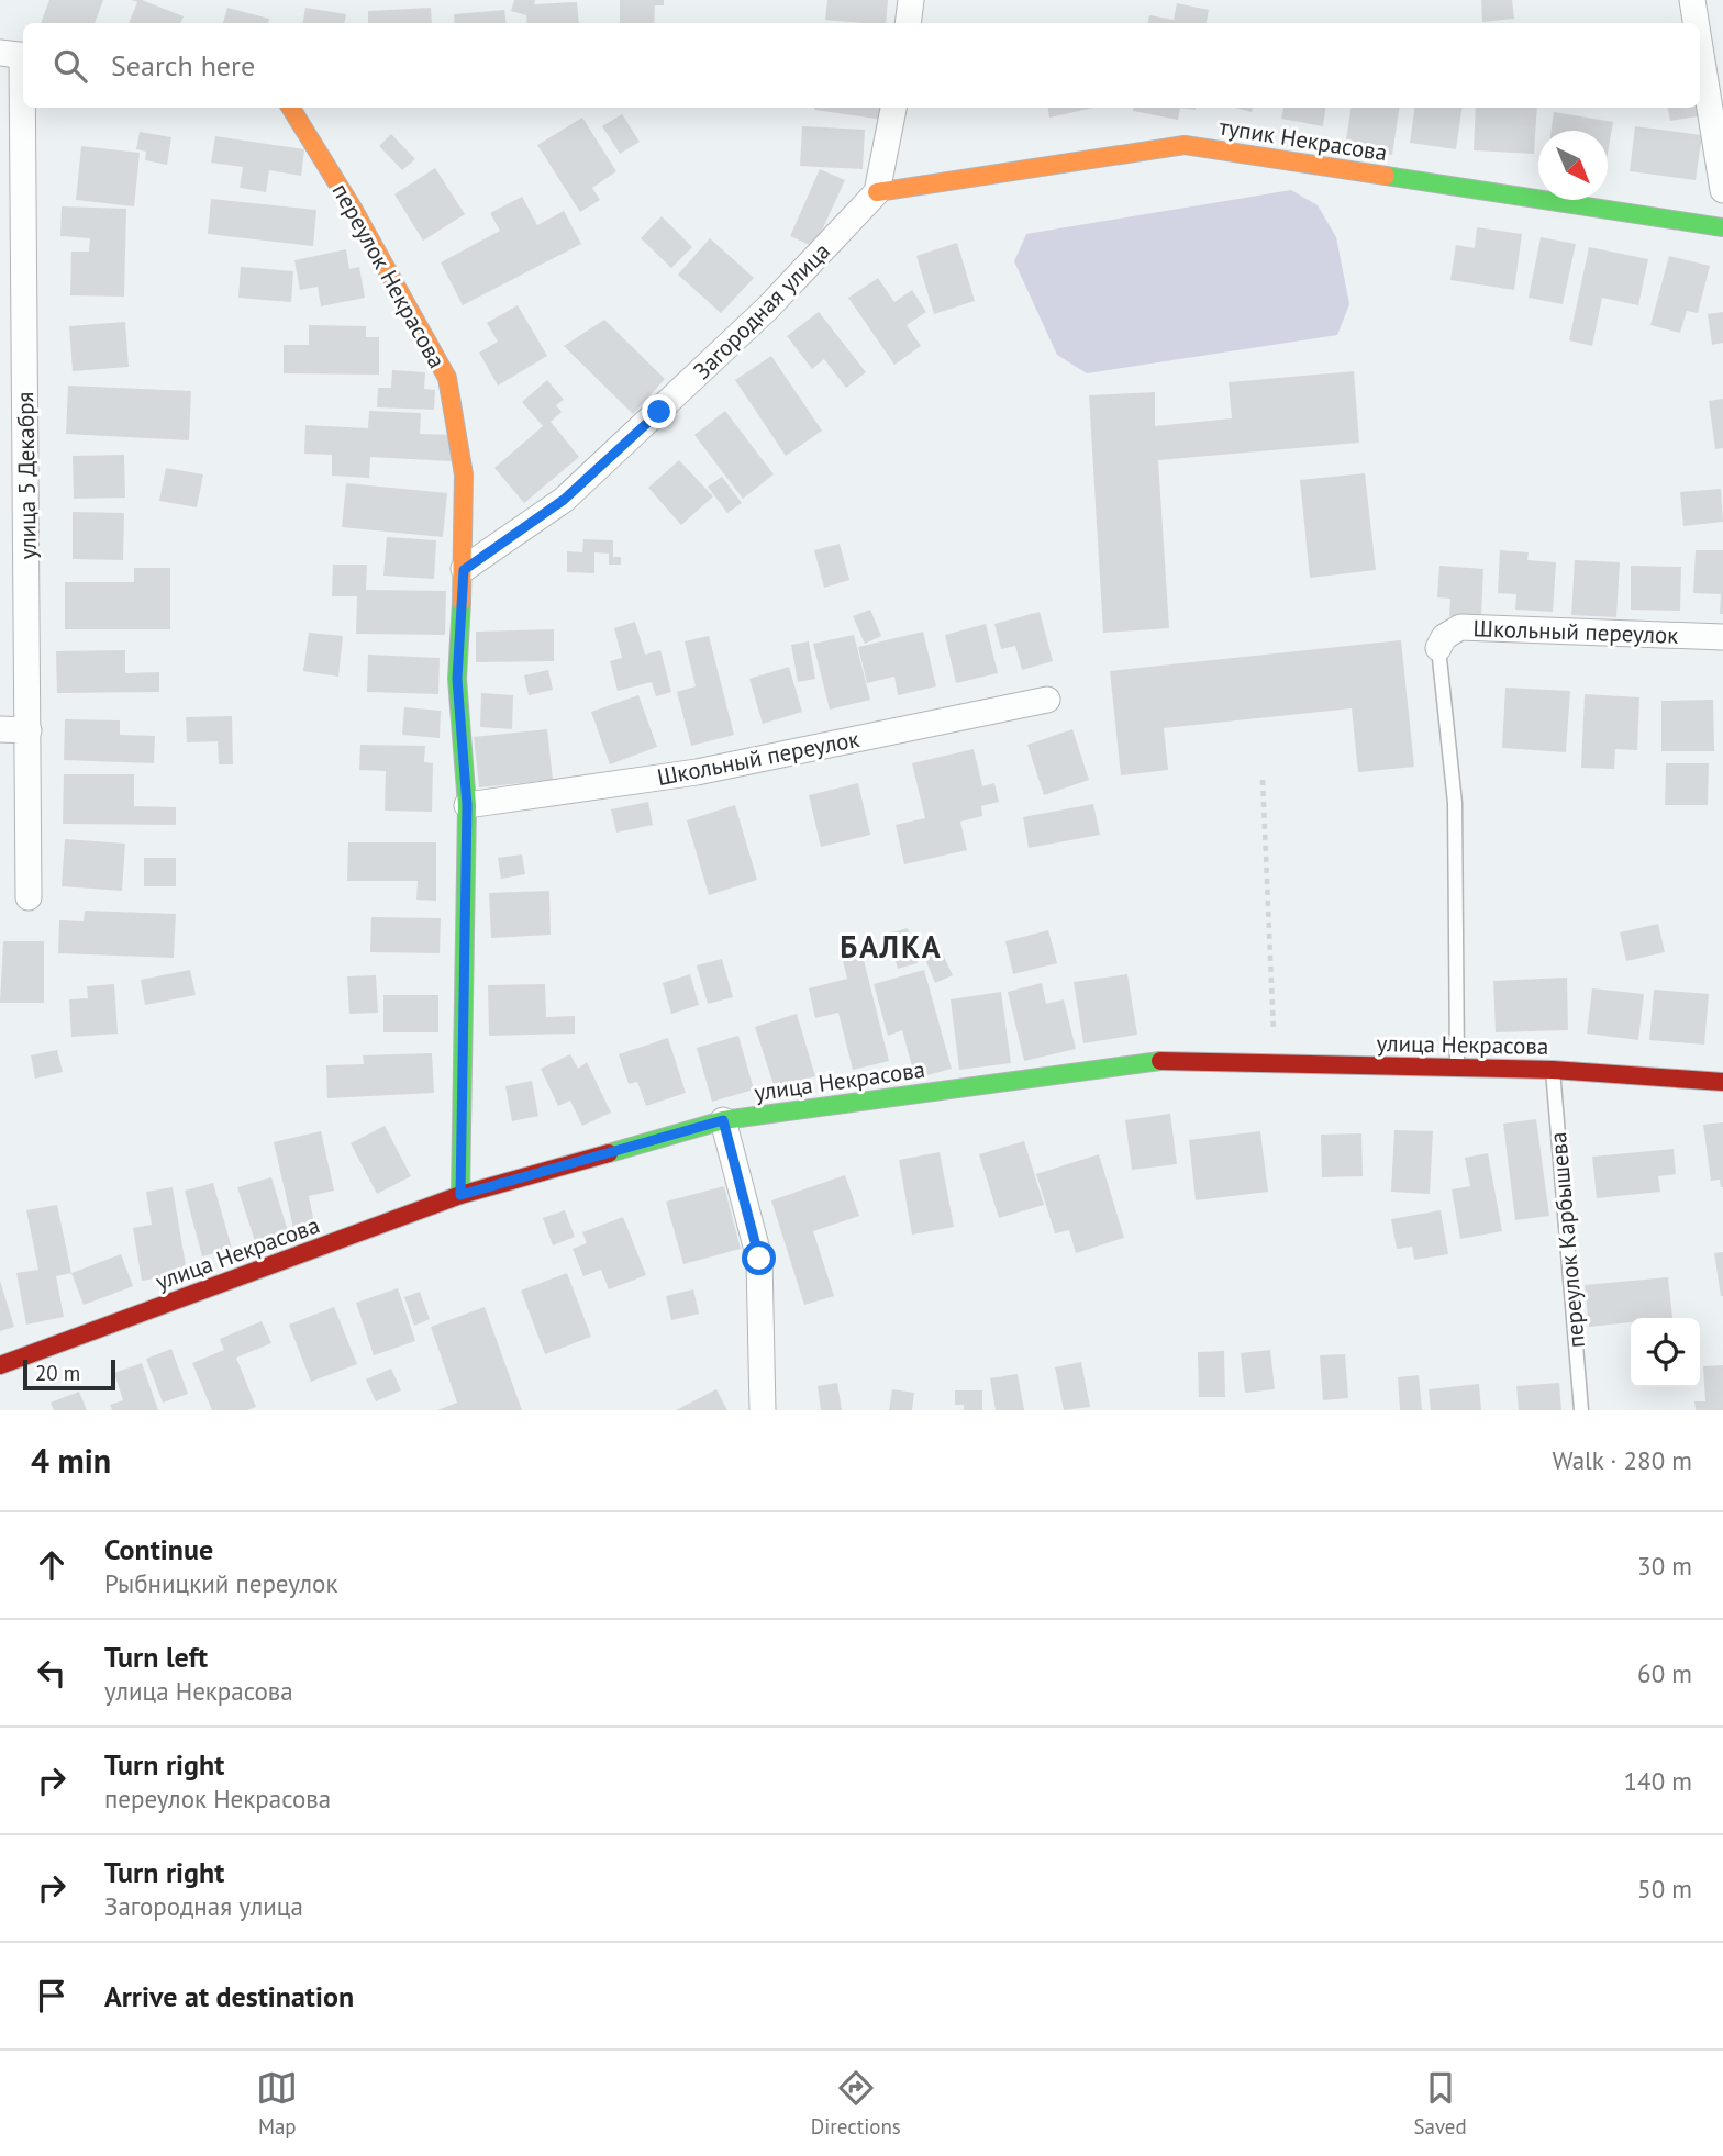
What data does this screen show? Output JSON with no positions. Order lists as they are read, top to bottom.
{
  "streets": {
    "street": [
      "тупик Некрасова",
      "переулок Некрасова",
      "Загородная улица",
      "улица 5 Декабря",
      "Школьный переулок",
      "улица Некрасова"
    ],
    "lane": ["переулок Карбышева"]
  },
  "crossings": [
    ["тупик Некрасова", "Загородная улица"],
    ["переулок Некрасова", "Загородная улица"],
    ["переулок Некрасова", "Школьный переулок"],
    ["переулок Некрасова", "улица Некрасова"],
    ["улица Некрасова", "переулок Карбышева"]
  ],
  "districts": ["БАЛКА"],
  "scale_bar": "20 m",
  "north": "bottom right",
  "page": {
    "search": "Search here",
    "scale": "20 m",
    "heading": ["4 min", "Walk · 280 m"],
    "list": [
      ["Continue", "Рыбницкий переулок", "30 m"],
      ["Turn left", "улица Некрасова", "60 m"],
      ["Turn right", "переулок Некрасова", "140 m"],
      ["Turn right", "Загородная улица", "50 m"],
      "Arrive at destination"
    ],
    "nav": ["Map", "Directions", "Saved"]
  }
}
